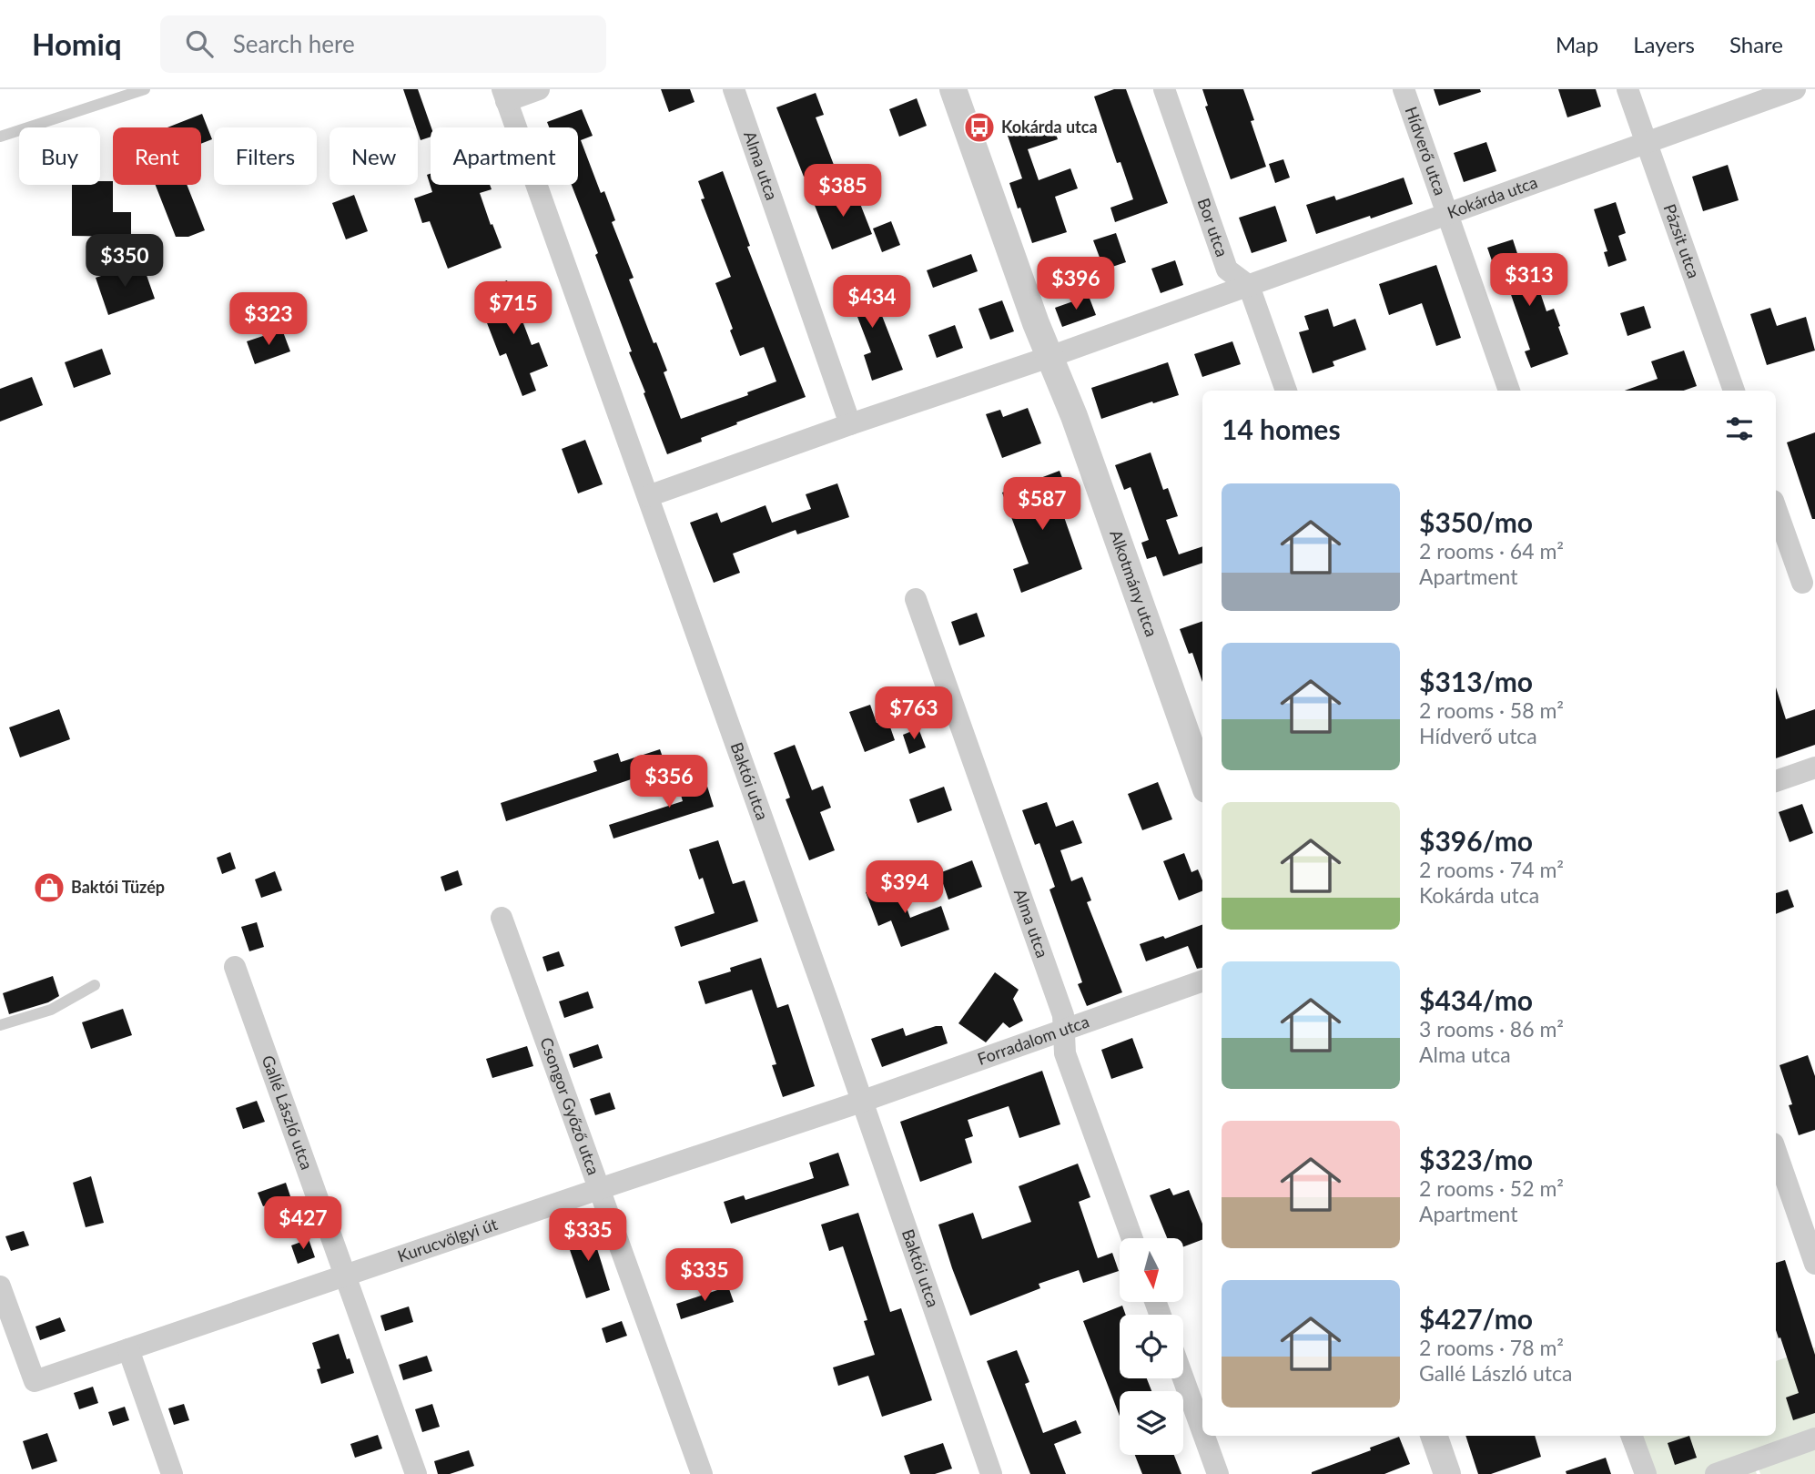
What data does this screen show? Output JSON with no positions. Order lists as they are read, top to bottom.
{
  "streets": {
    "street": [
      "Hídverő utca",
      "Alma utca",
      "Kokárda utca",
      "Bor utca",
      "Pázsit utca",
      "Alkotmány utca",
      "Baktói utca",
      "Forradalom utca",
      "Csongor Győző utca",
      "Gallé László utca",
      "Kurucvölgyi út"
    ]
  },
  "crossings": [
    ["Hídverő utca", "Kokárda utca"],
    ["Alma utca", "Kokárda utca"],
    ["Alma utca", "Forradalom utca"],
    ["Kokárda utca", "Bor utca"],
    ["Kokárda utca", "Pázsit utca"],
    ["Kokárda utca", "Alkotmány utca"],
    ["Kokárda utca", "Baktói utca"],
    ["Baktói utca", "Forradalom utca"],
    ["Baktói utca", "Kurucvölgyi út"],
    ["Forradalom utca", "Kurucvölgyi út"],
    ["Csongor Győző utca", "Kurucvölgyi út"],
    ["Gallé László utca", "Kurucvölgyi út"]
  ],
  "places": {
    "bus stop": ["Kokárda utca"],
    "shop": ["Baktói Tüzép"]
  },
  "north": "bottom",
  "page": {
    "header": "Homiq",
    "search": "Search here",
    "nav": ["Map", "Layers", "Share"],
    "chip": [
      "Buy",
      "Rent",
      "Filters",
      "New",
      "Apartment"
    ],
    "price": [
      "$385",
      "$350",
      "$313",
      "$396",
      "$434",
      "$715",
      "$323",
      "$587",
      "$763",
      "$356",
      "$394",
      "$427",
      "$335",
      "$335"
    ],
    "heading": "14 homes",
    "list": [
      {
        "name": "$350/mo",
        "note": "2 rooms · 64 m² · Apartment"
      },
      {
        "name": "$313/mo",
        "note": "2 rooms · 58 m² · Hídverő utca"
      },
      {
        "name": "$396/mo",
        "note": "2 rooms · 74 m² · Kokárda utca"
      },
      {
        "name": "$434/mo",
        "note": "3 rooms · 86 m² · Alma utca"
      },
      {
        "name": "$323/mo",
        "note": "2 rooms · 52 m² · Apartment"
      },
      {
        "name": "$427/mo",
        "note": "2 rooms · 78 m² · Gallé László utca"
      }
    ]
  }
}
